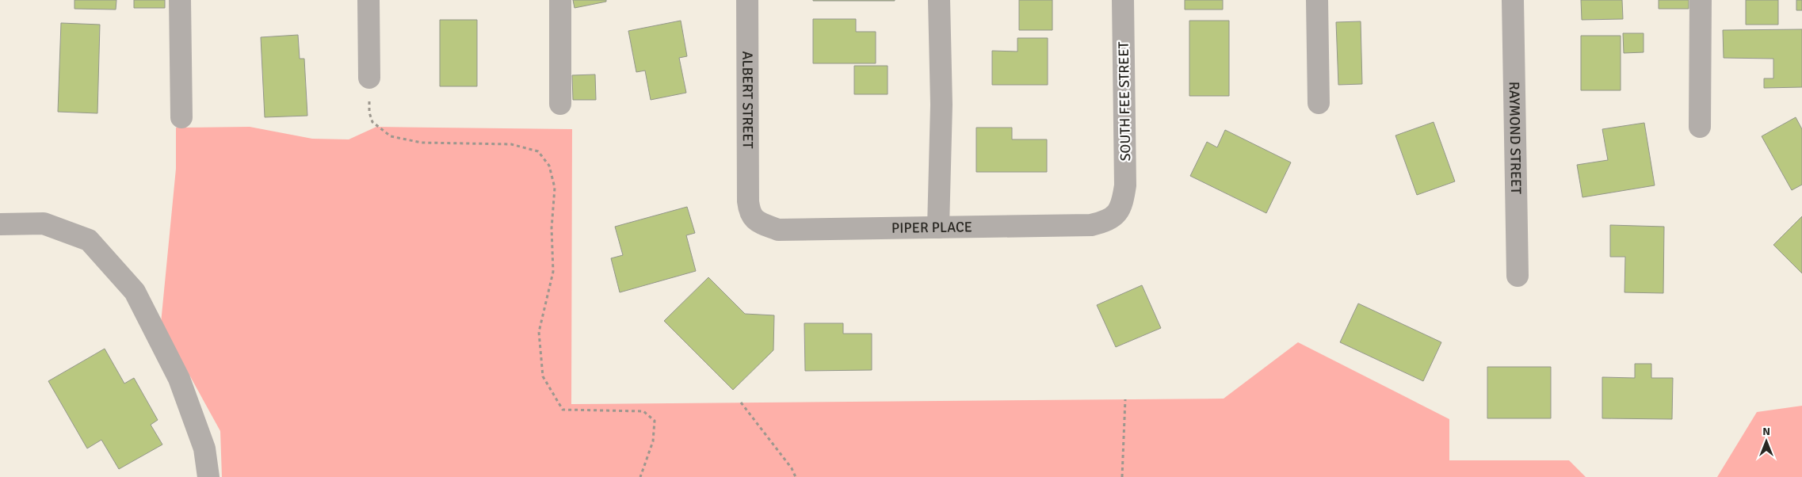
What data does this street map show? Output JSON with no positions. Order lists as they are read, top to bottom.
{
  "streets": {
    "street": [
      "ALBERT STREET",
      "SOUTH FEE STREET",
      "RAYMOND STREET",
      "PIPER PLACE"
    ]
  },
  "crossings": [
    ["ALBERT STREET", "PIPER PLACE"],
    ["SOUTH FEE STREET", "PIPER PLACE"]
  ],
  "north": "top"
}
